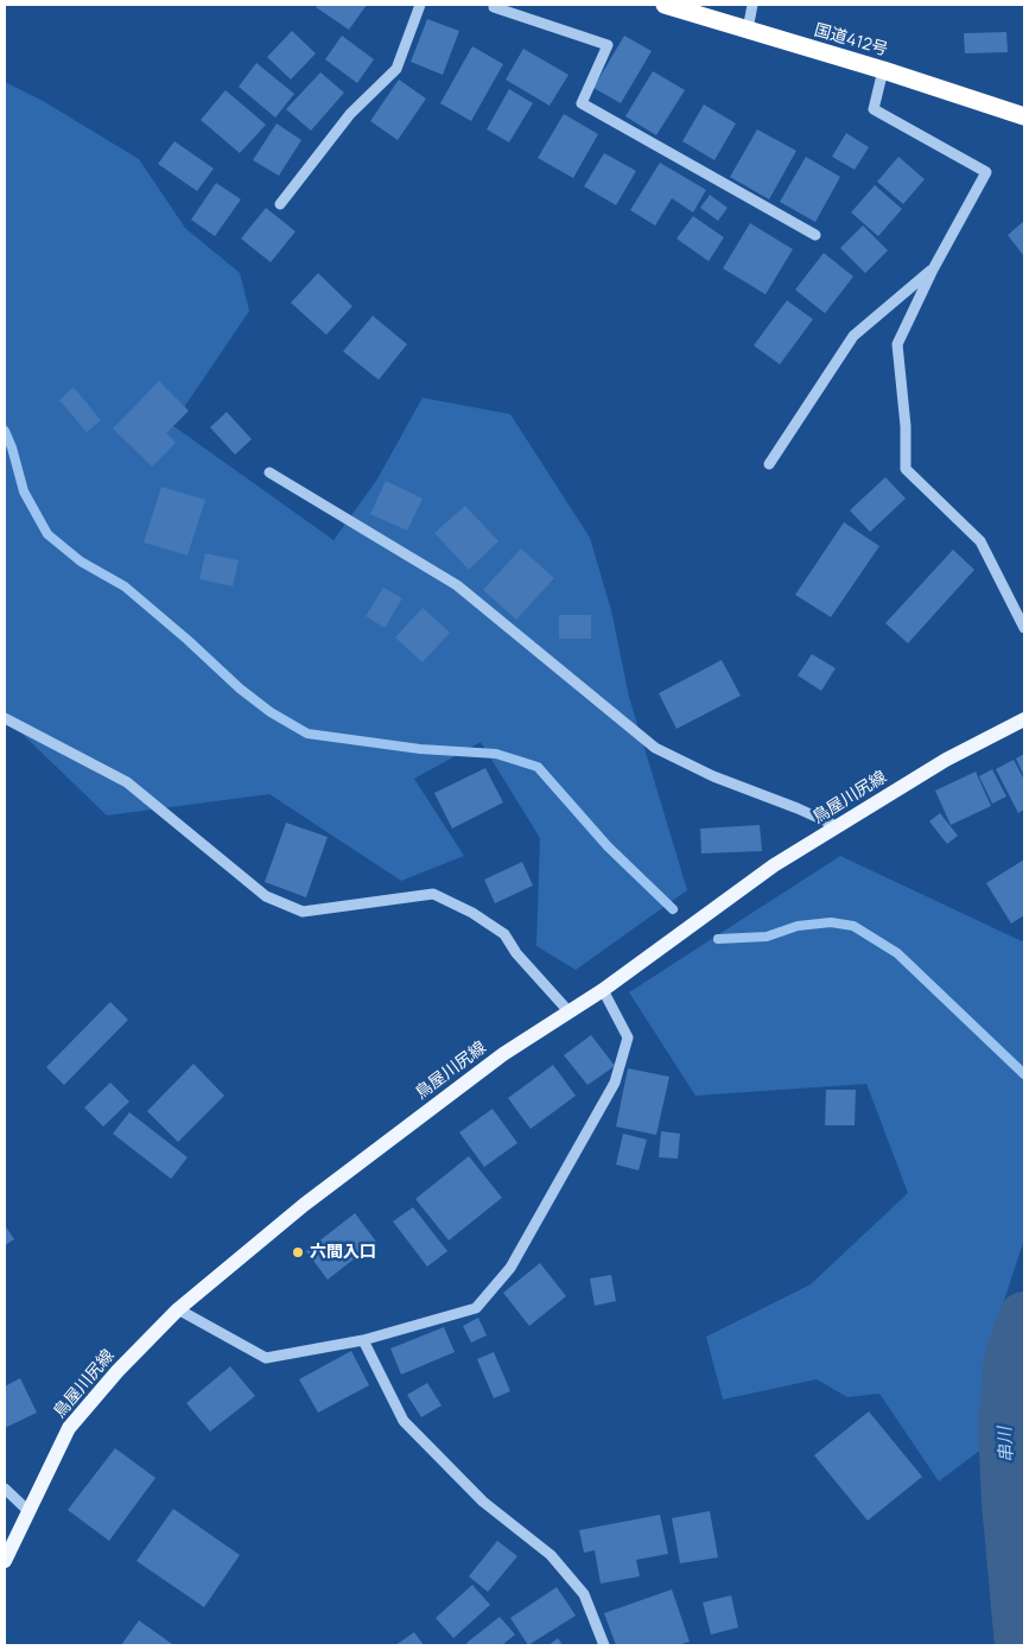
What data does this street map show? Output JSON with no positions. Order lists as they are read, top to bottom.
{
  "streets": {
    "highway": ["国道412号"],
    "main road": ["鳥屋川尻線"]
  },
  "water": ["串川"],
  "places": ["六間入口"]
}
